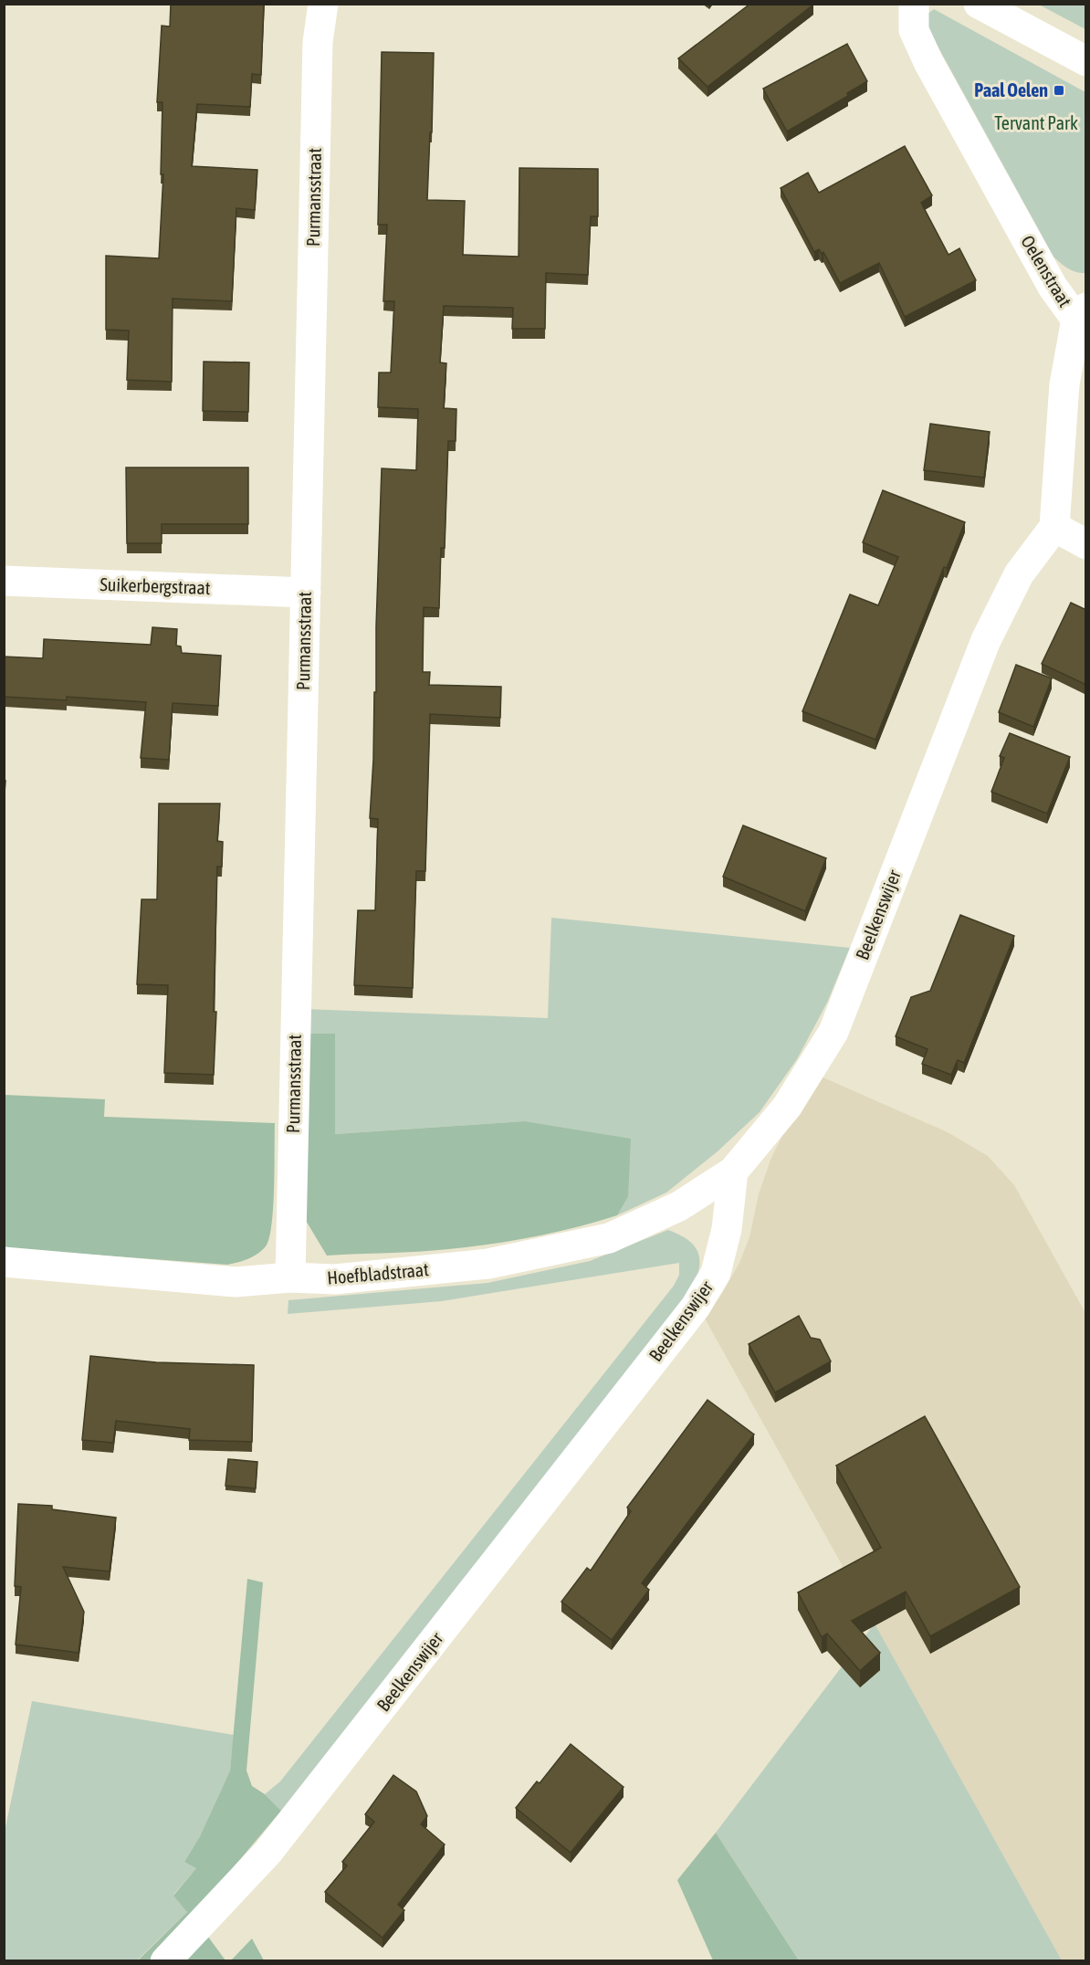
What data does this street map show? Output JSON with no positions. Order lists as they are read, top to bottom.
{
  "streets": {
    "street": [
      "Purmansstraat",
      "Oelenstraat",
      "Suikerbergstraat",
      "Beelkenswijer",
      "Hoefbladstraat"
    ]
  },
  "crossings": [
    ["Purmansstraat", "Suikerbergstraat"],
    ["Purmansstraat", "Hoefbladstraat"],
    ["Oelenstraat", "Beelkenswijer"],
    ["Beelkenswijer", "Hoefbladstraat"]
  ],
  "parks": ["Tervant Park"],
  "places": {
    "transit": ["Paal Oelen"]
  }
}
